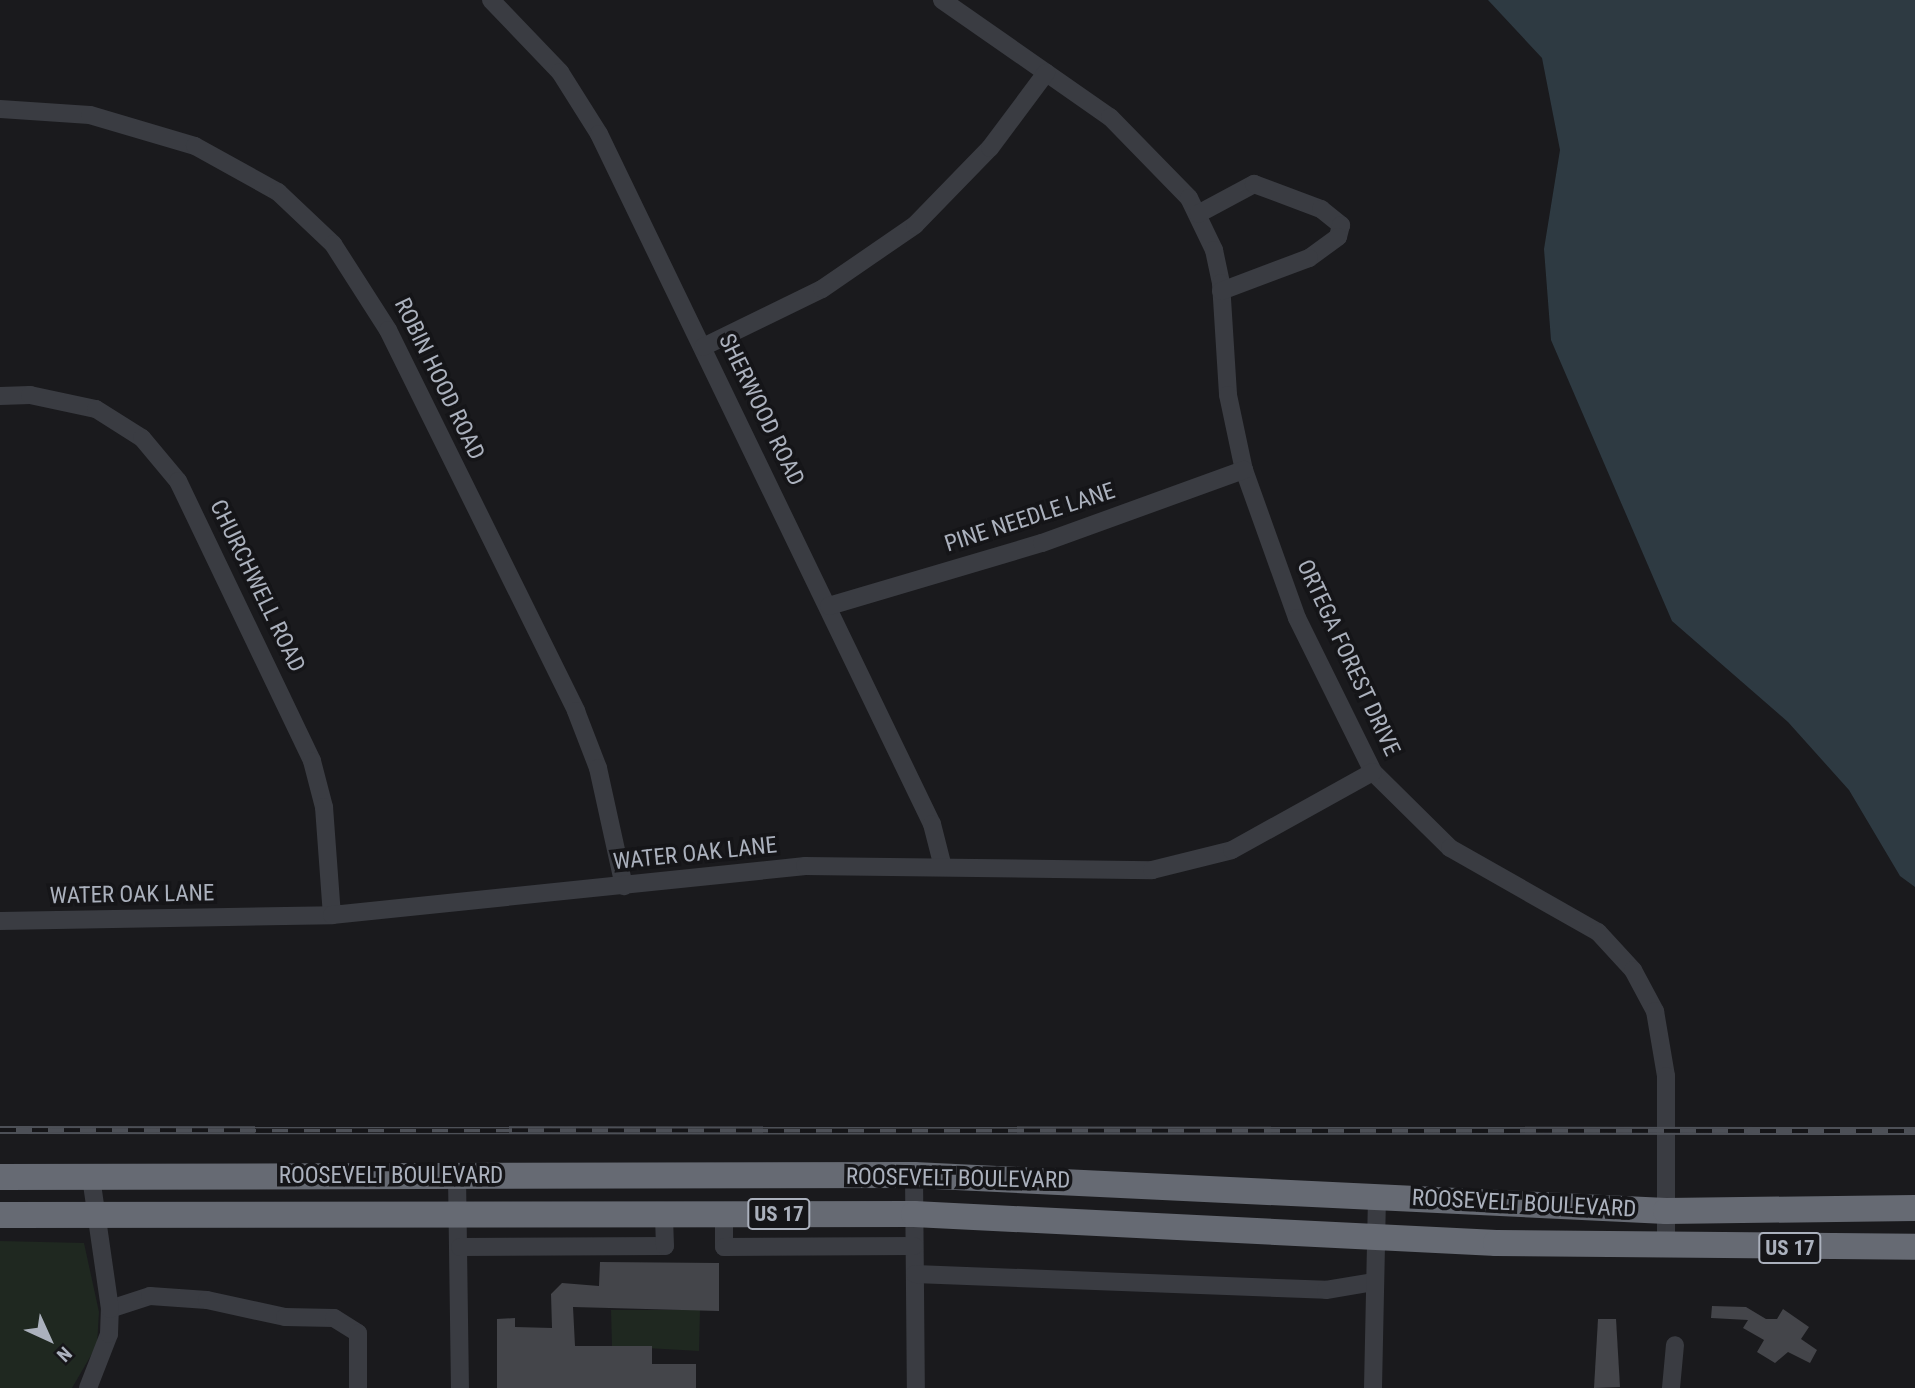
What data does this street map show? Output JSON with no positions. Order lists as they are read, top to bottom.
{
  "streets": {
    "highway": ["ROOSEVELT BOULEVARD", "US 17"],
    "street": [
      "ROBIN HOOD ROAD",
      "SHERWOOD ROAD",
      "PINE NEEDLE LANE",
      "CHURCHWELL ROAD",
      "ORTEGA FOREST DRIVE",
      "WATER OAK LANE"
    ]
  },
  "crossings": [
    ["ROBIN HOOD ROAD", "WATER OAK LANE"],
    ["SHERWOOD ROAD", "PINE NEEDLE LANE"],
    ["SHERWOOD ROAD", "WATER OAK LANE"],
    ["PINE NEEDLE LANE", "ORTEGA FOREST DRIVE"],
    ["CHURCHWELL ROAD", "WATER OAK LANE"],
    ["ORTEGA FOREST DRIVE", "WATER OAK LANE"],
    ["ORTEGA FOREST DRIVE", "ROOSEVELT BOULEVARD"]
  ],
  "north": "bottom right"
}
